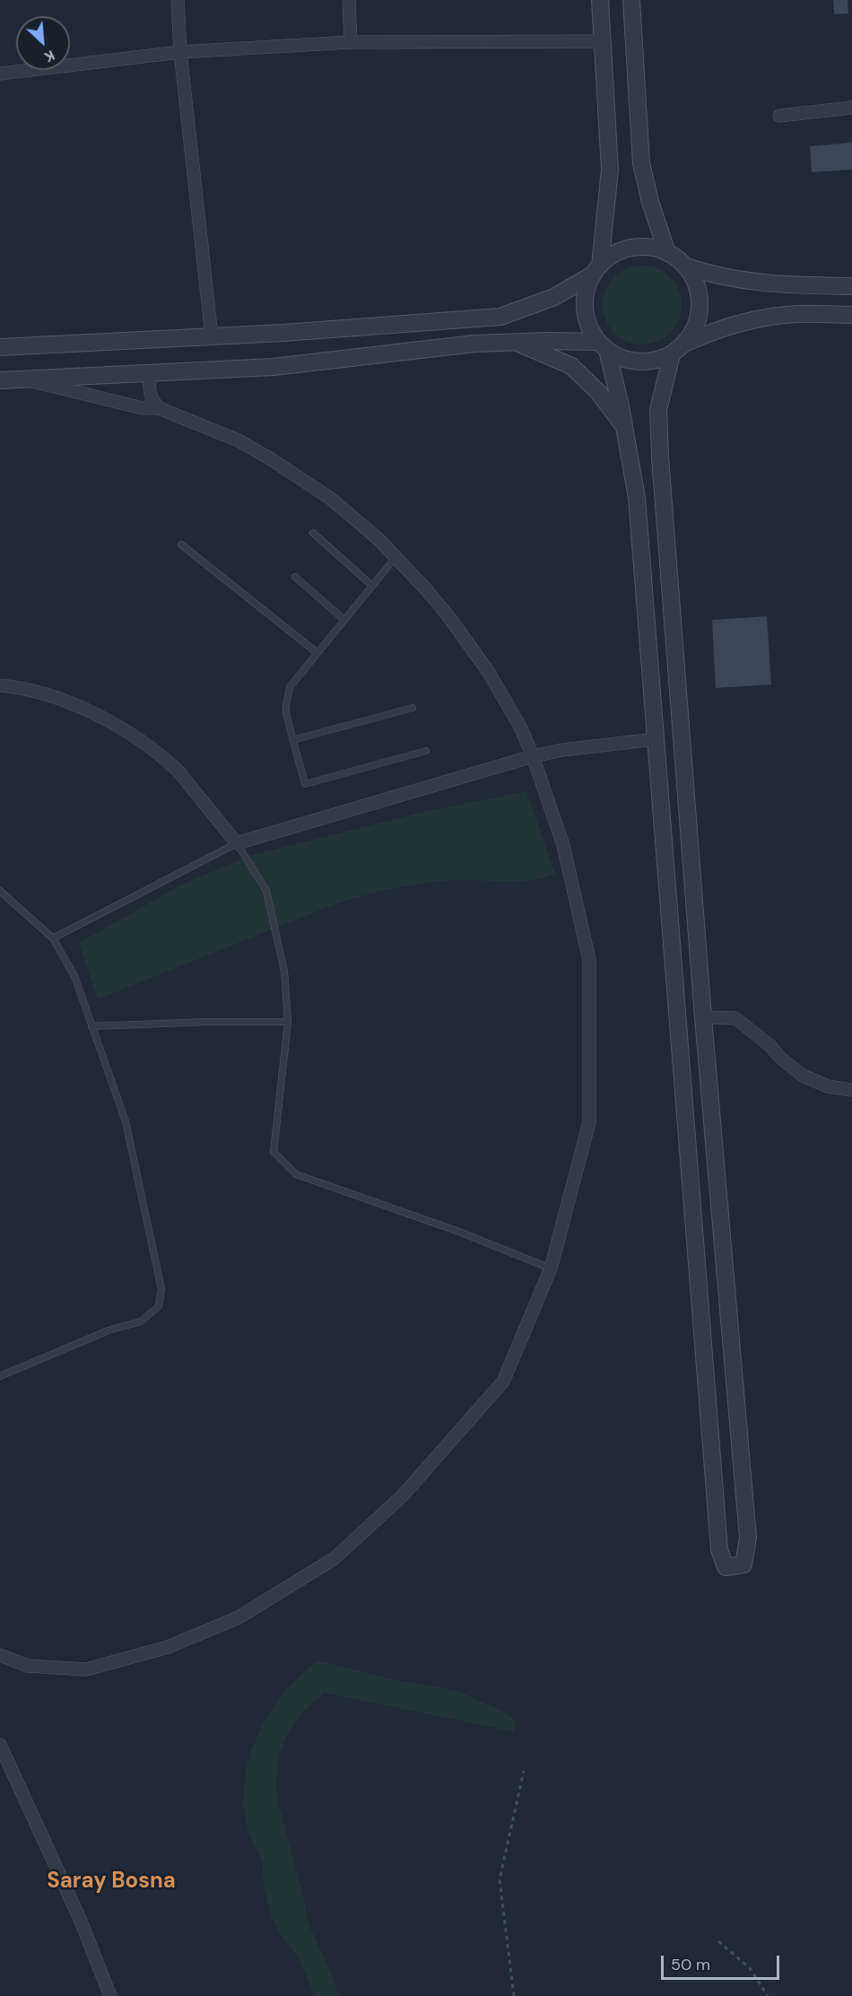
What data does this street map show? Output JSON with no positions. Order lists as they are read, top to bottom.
{
  "districts": ["Saray Bosna"],
  "scale_bar": "50 m",
  "north": "bottom right"
}
